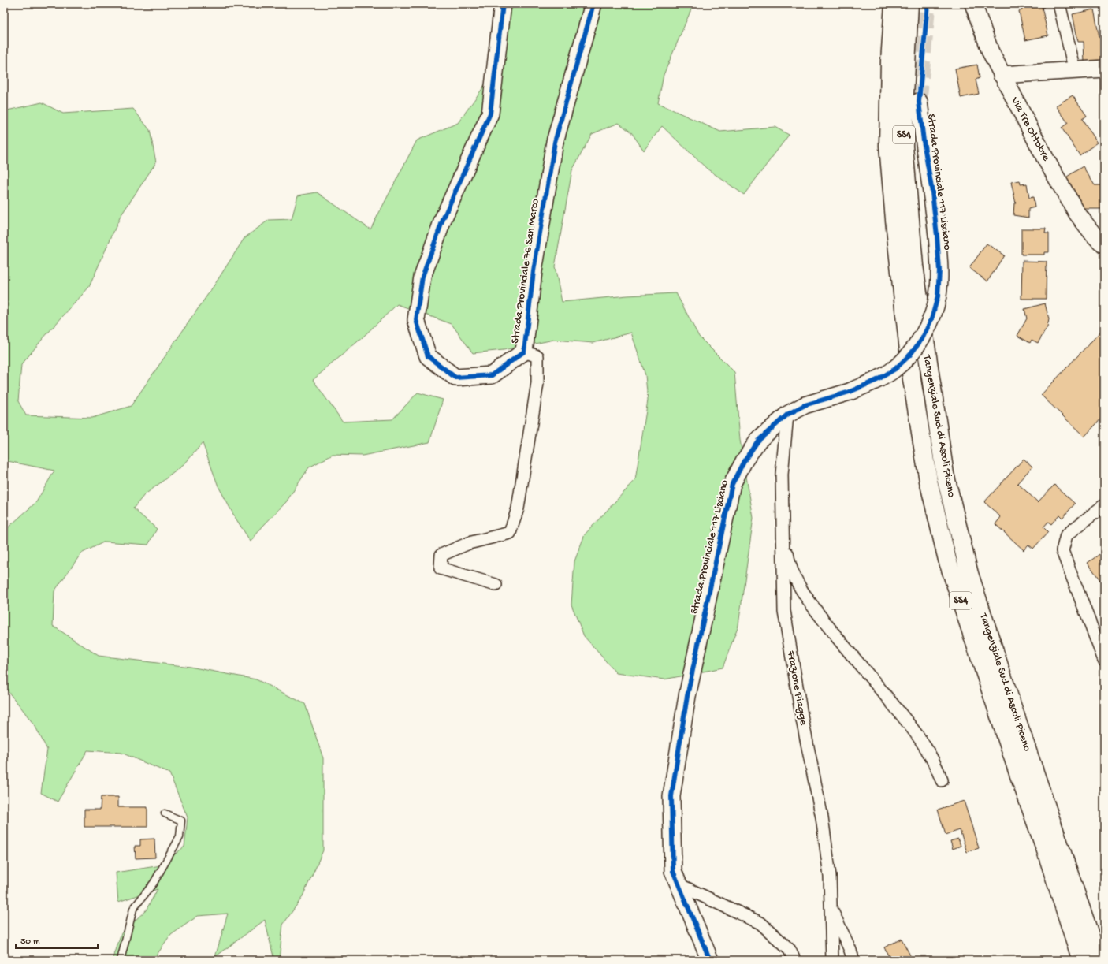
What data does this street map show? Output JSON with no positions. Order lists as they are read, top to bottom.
{
  "streets": {
    "highway": ["SS4", "Tangenziale Sud di Ascoli Piceno"],
    "street": [
      "Via Tre Ottobre",
      "Strada Provinciale 117 Lisciano",
      "Strada Provinciale 76 San Marco",
      "Frazione Piagge"
    ]
  },
  "crossings": [
    ["Strada Provinciale 117 Lisciano", "Frazione Piagge"]
  ],
  "scale_bar": "50 m"
}
